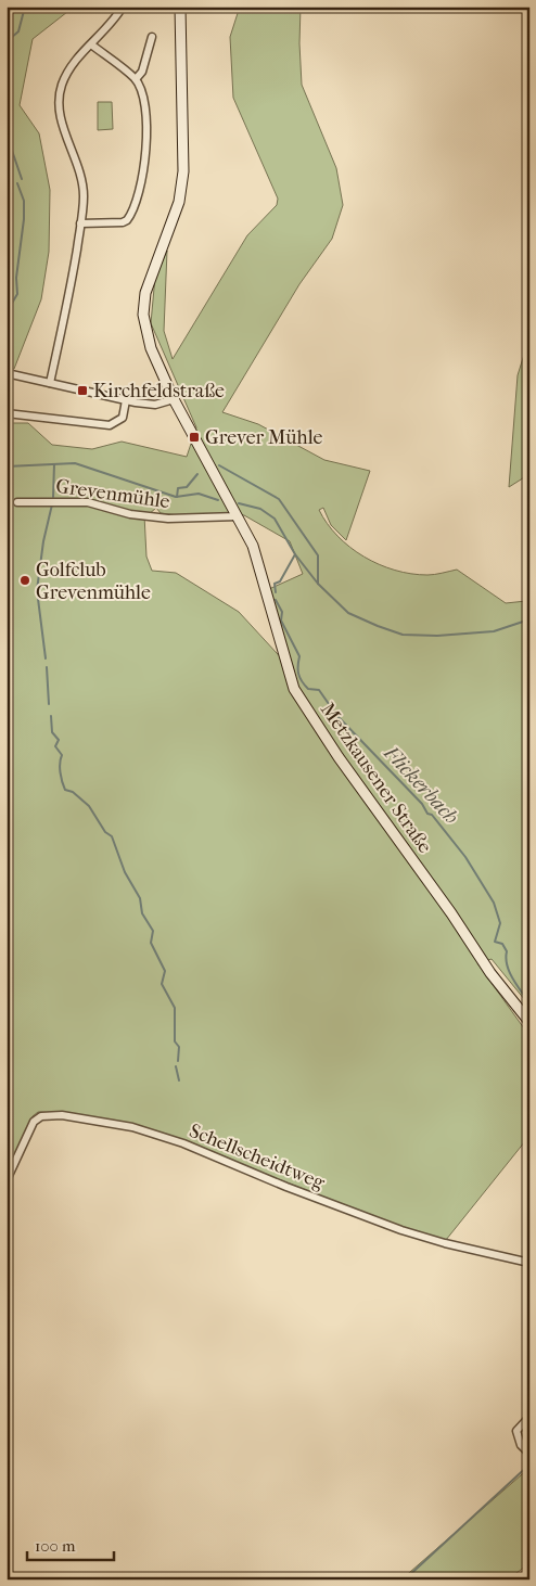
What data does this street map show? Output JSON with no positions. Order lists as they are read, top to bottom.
{
  "streets": {
    "main road": ["Metzkausener Straße"],
    "street": ["Grevenmühle", "Schellscheidtweg"]
  },
  "crossings": [
    ["Grevenmühle", "Metzkausener Straße"]
  ],
  "water": ["Flickerbach"],
  "places": {
    "transit": ["Kirchfeldstraße", "Grever Mühle"],
    "other": ["Golfclub Grevenmühle"]
  },
  "scale_bar": "100 m"
}
